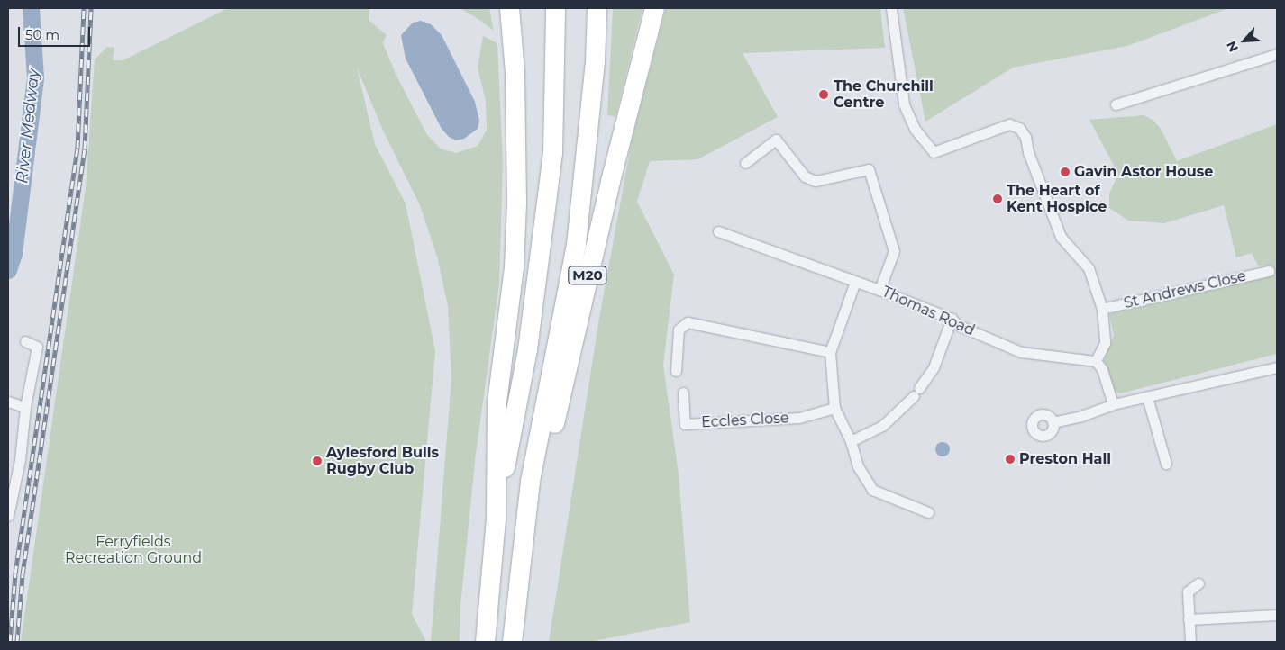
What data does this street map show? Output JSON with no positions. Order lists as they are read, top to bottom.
{
  "streets": {
    "highway": ["M20"],
    "street": ["St Andrews Close", "Thomas Road", "Eccles Close"]
  },
  "water": ["River Medway"],
  "parks": ["Ferryfields Recreation Ground"],
  "places": [
    "The Churchill Centre",
    "Gavin Astor House",
    "The Heart of Kent Hospice",
    "Preston Hall",
    "Aylesford Bulls Rugby Club"
  ],
  "scale_bar": "50 m",
  "north": "bottom left"
}
